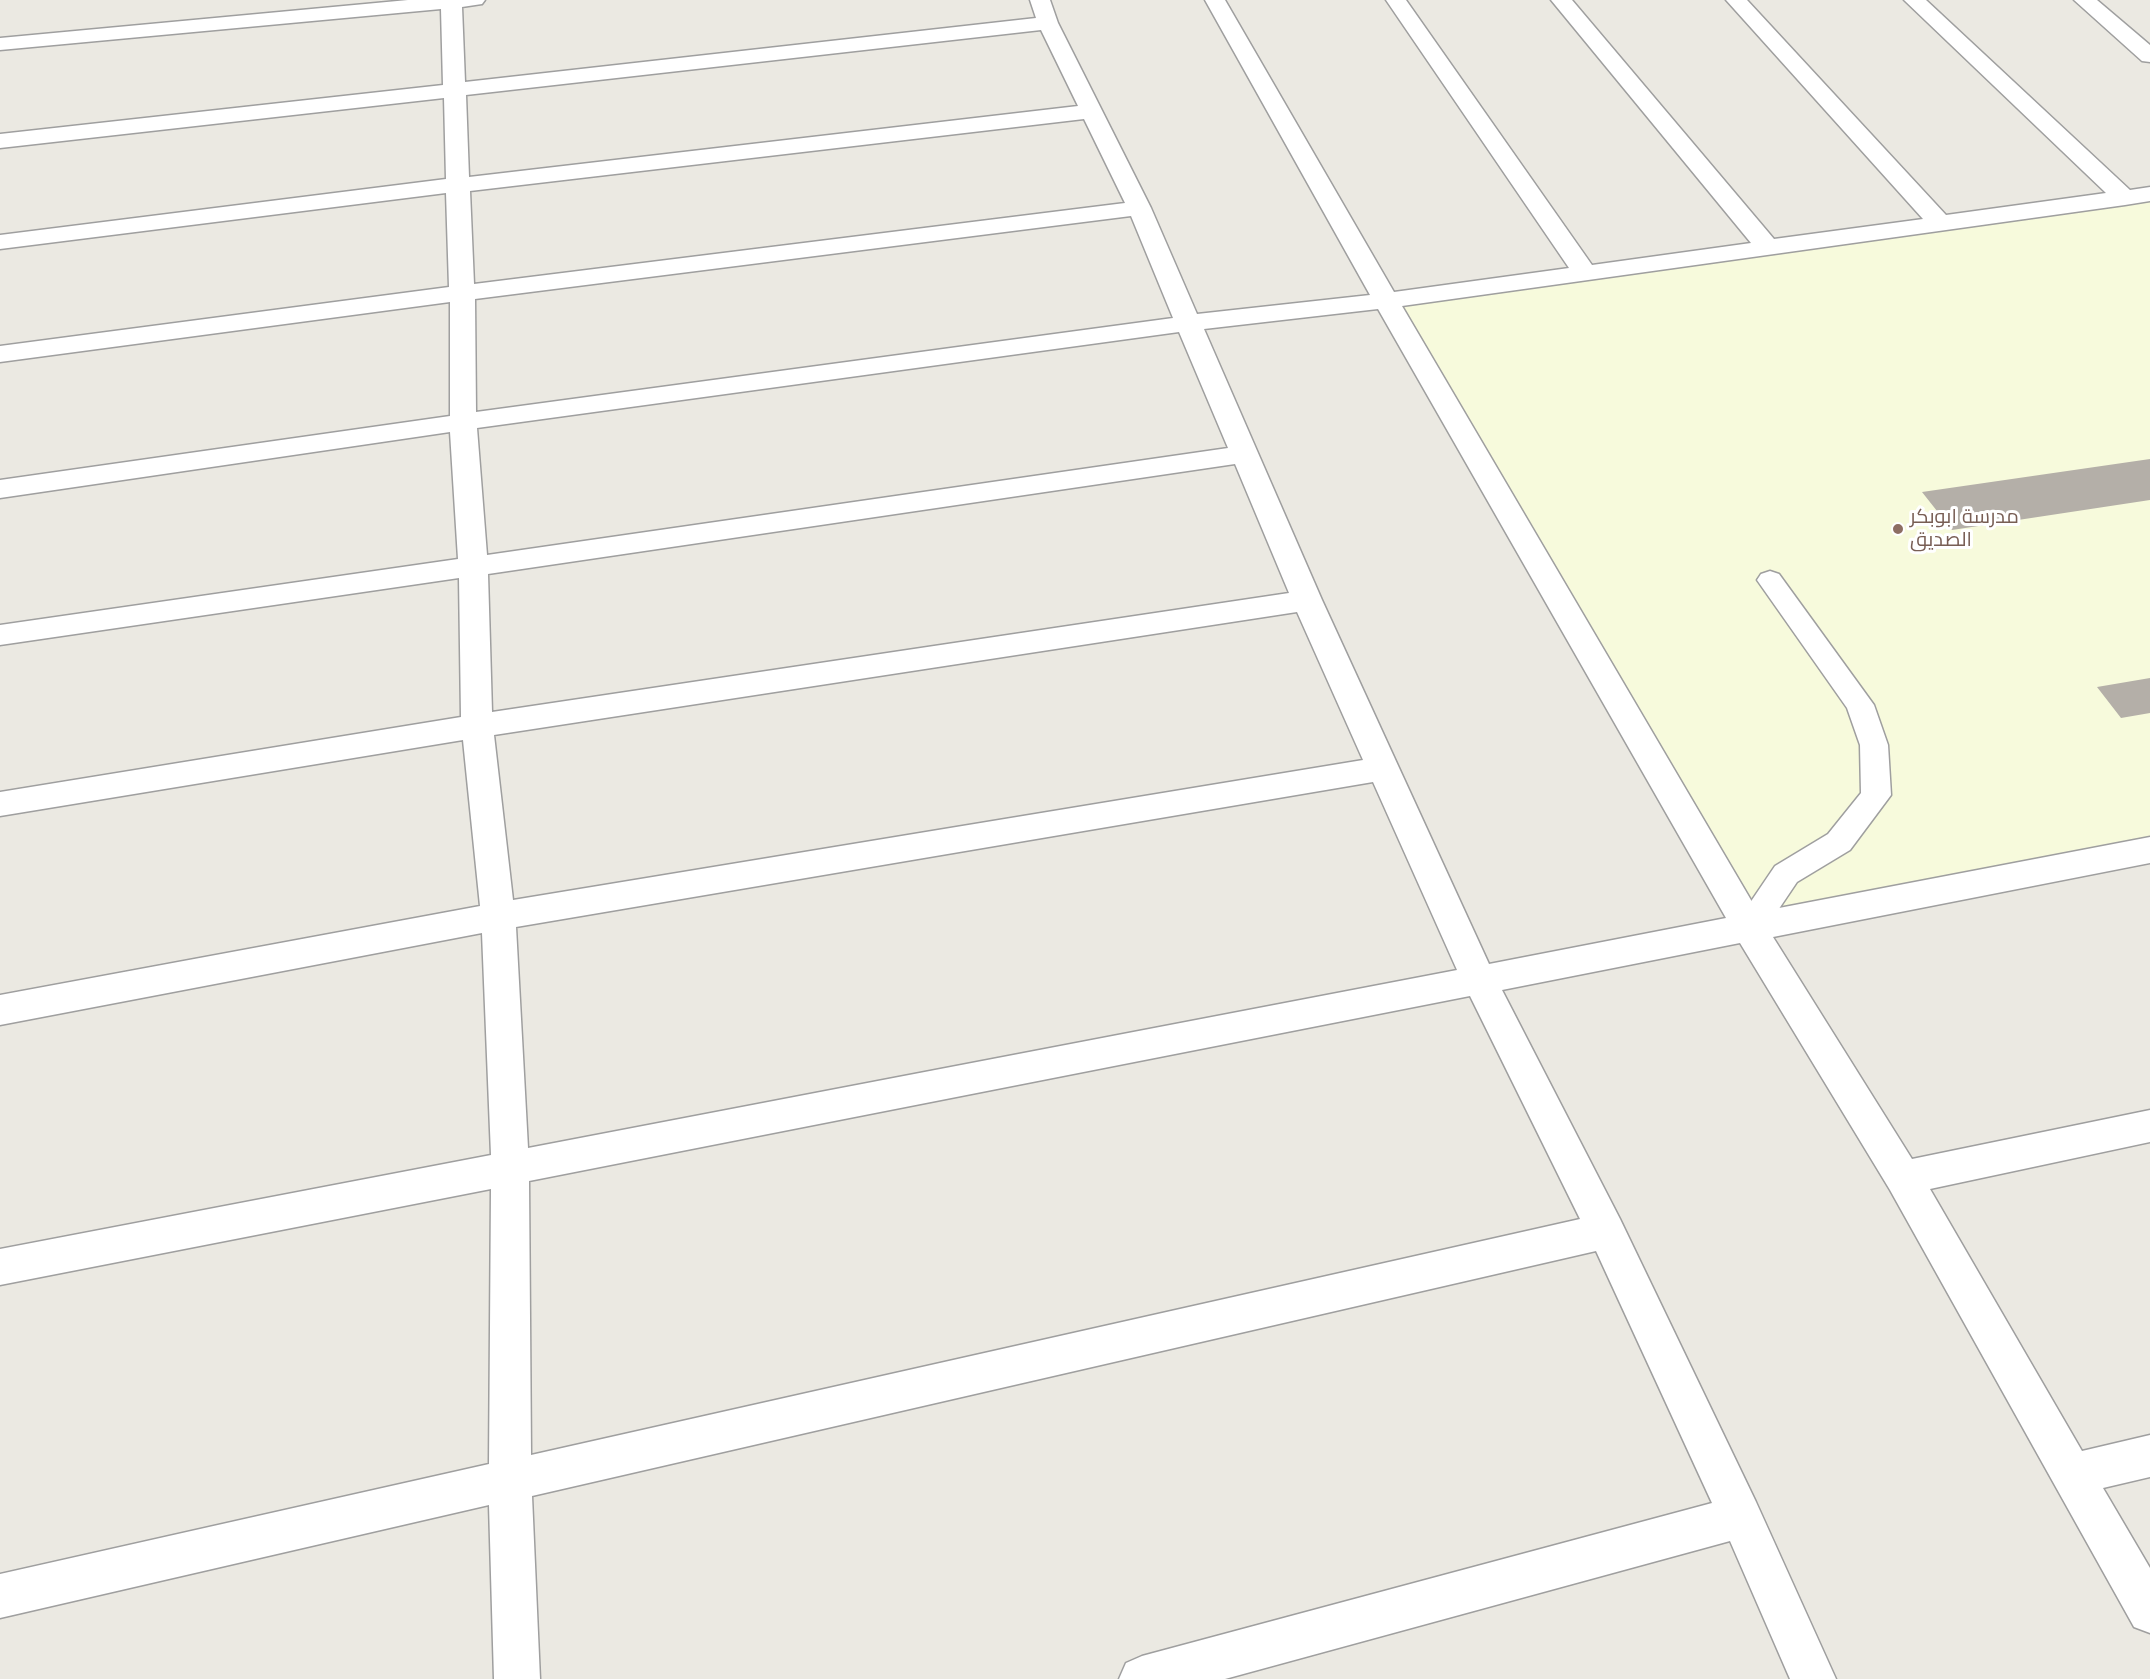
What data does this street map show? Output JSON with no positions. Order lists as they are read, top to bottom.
{
  "places": ["مدرسة ابوبكر الصديق"]
}
